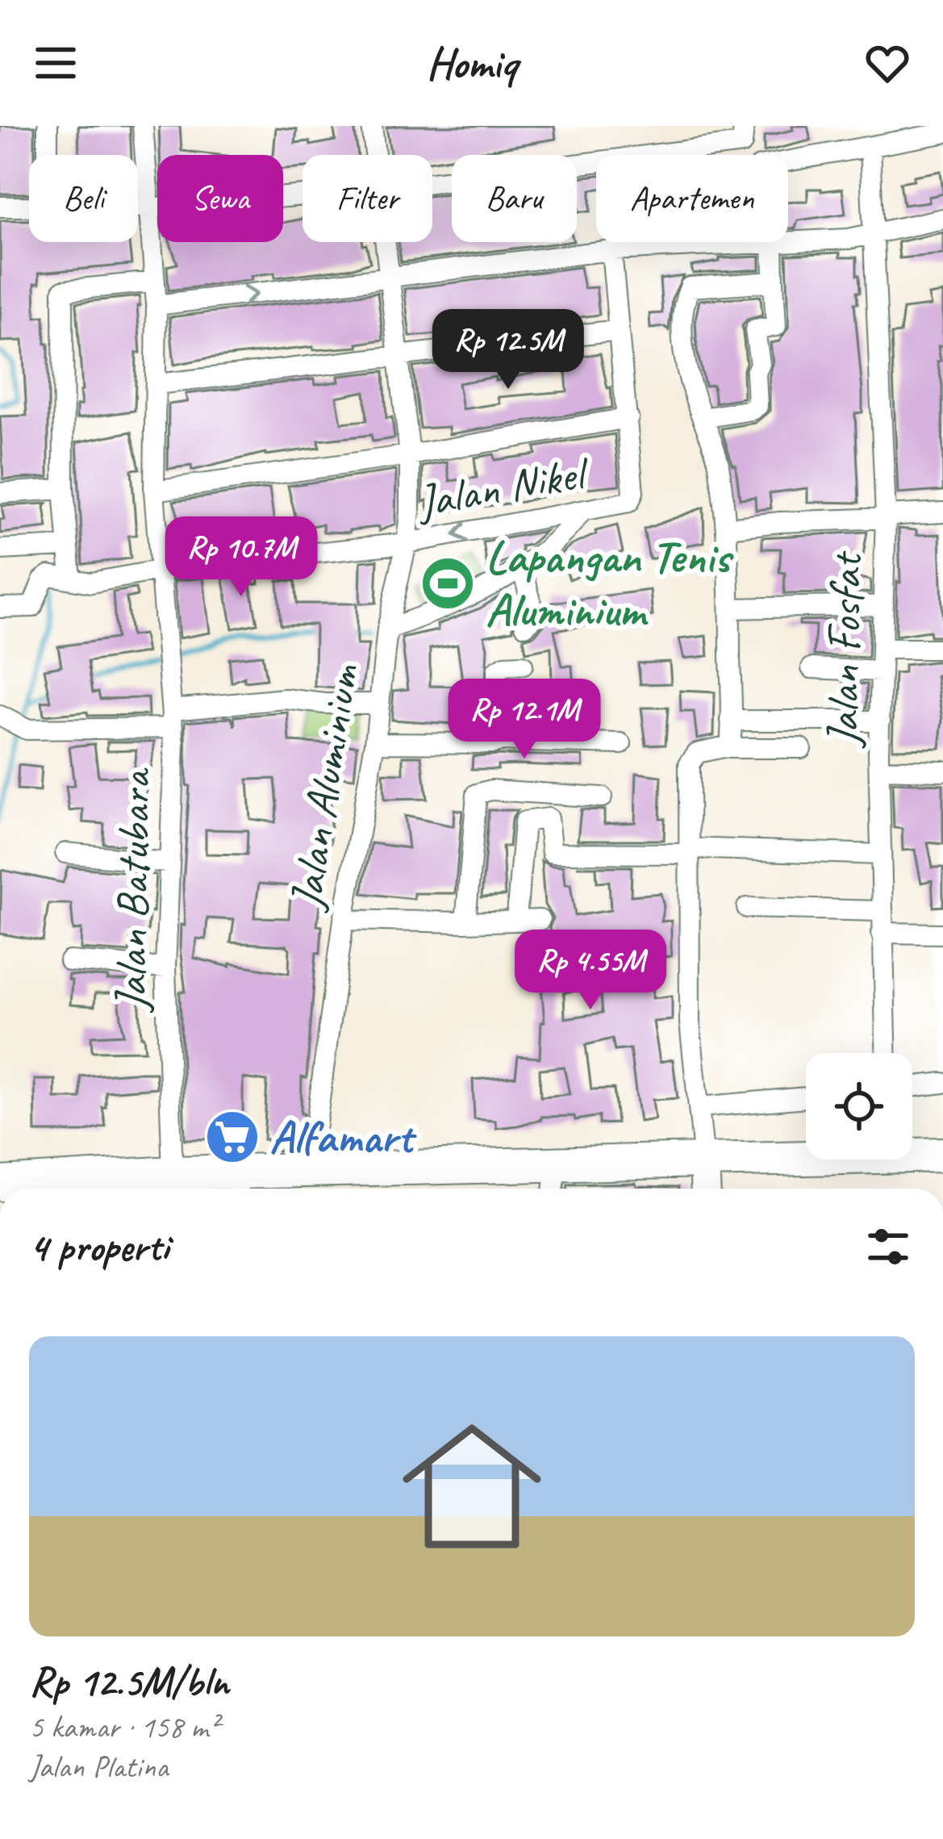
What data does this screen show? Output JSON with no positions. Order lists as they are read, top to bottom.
{
  "streets": {
    "street": [
      "Jalan Nikel",
      "Jalan Fosfat",
      "Jalan Aluminium",
      "Jalan Batubara"
    ]
  },
  "crossings": [
    ["Jalan Nikel", "Jalan Aluminium"]
  ],
  "places": {
    "sports": ["Lapangan Tenis Aluminium"],
    "supermarket": ["Alfamart"]
  },
  "page": {
    "header": "Homiq",
    "chip": [
      "Beli",
      "Sewa",
      "Filter",
      "Baru",
      "Apartemen"
    ],
    "price": [
      "Rp 12.5M",
      "Rp 10.7M",
      "Rp 12.1M",
      "Rp 4.55M"
    ],
    "heading": "4 properti",
    "list": [
      {
        "name": "Rp 12.5M/bln",
        "note": "5 kamar · 158 m² · Jalan Platina"
      }
    ]
  }
}
